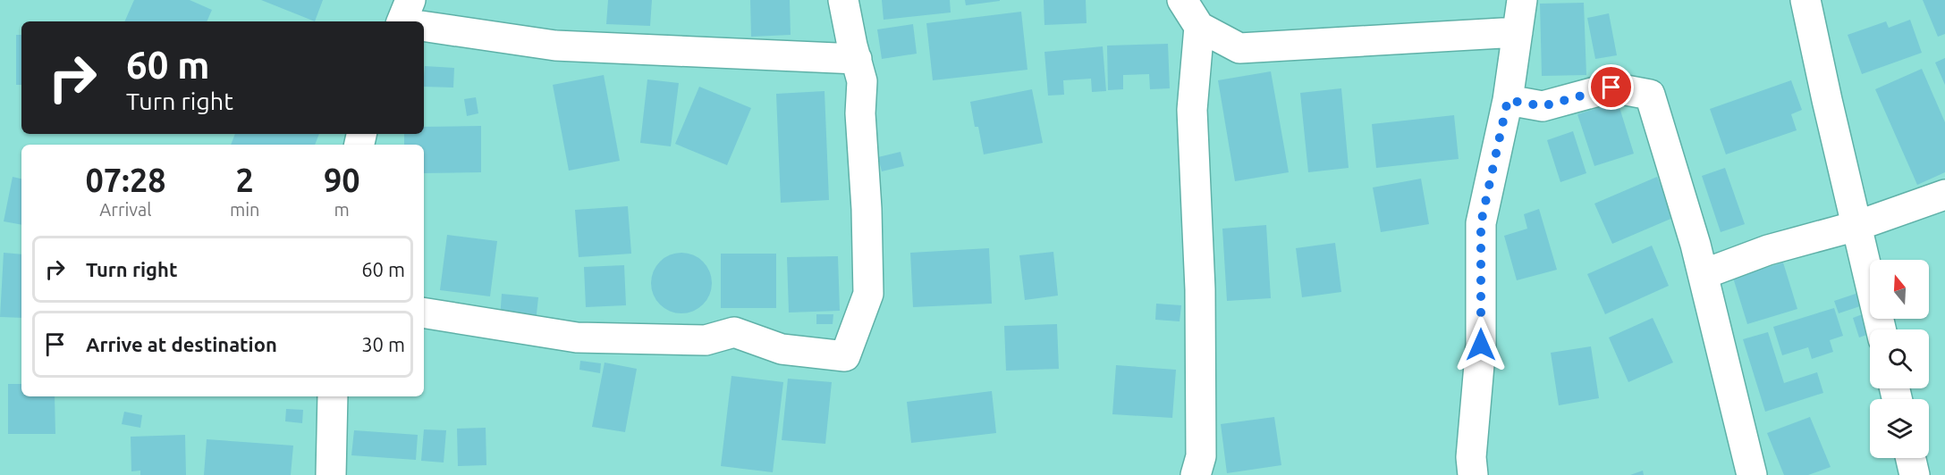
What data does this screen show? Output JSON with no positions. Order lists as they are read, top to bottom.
{
  "north": "top",
  "page": {
    "turn": ["60 m", "Turn right"],
    "eta": [
      "07:28",
      "Arrival",
      "2",
      "min",
      "90",
      "m"
    ],
    "list": [
      {
        "name": "Turn right",
        "value": "60 m"
      },
      {
        "name": "Arrive at destination",
        "value": "30 m"
      }
    ]
  }
}
